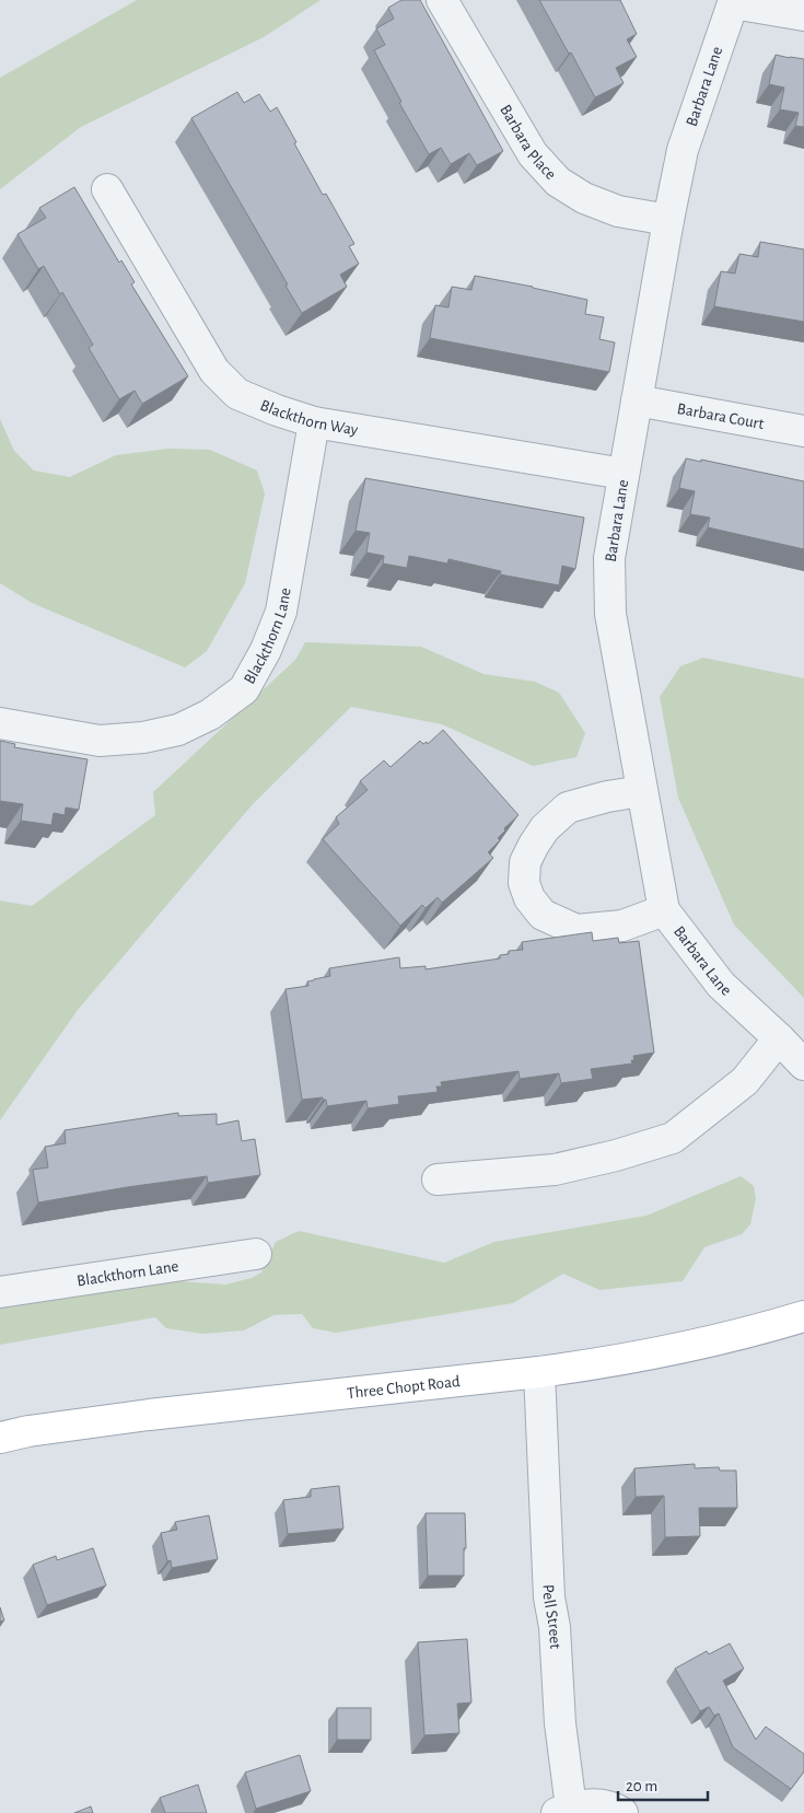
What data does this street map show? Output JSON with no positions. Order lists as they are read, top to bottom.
{
  "streets": {
    "main road": ["Three Chopt Road"],
    "street": [
      "Barbara Lane",
      "Barbara Place",
      "Blackthorn Way",
      "Barbara Court",
      "Blackthorn Lane",
      "Pell Street"
    ]
  },
  "crossings": [
    ["Barbara Lane", "Barbara Place"],
    ["Barbara Lane", "Blackthorn Way"],
    ["Barbara Lane", "Barbara Court"],
    ["Blackthorn Way", "Blackthorn Lane"],
    ["Three Chopt Road", "Pell Street"]
  ],
  "scale_bar": "20 m"
}
